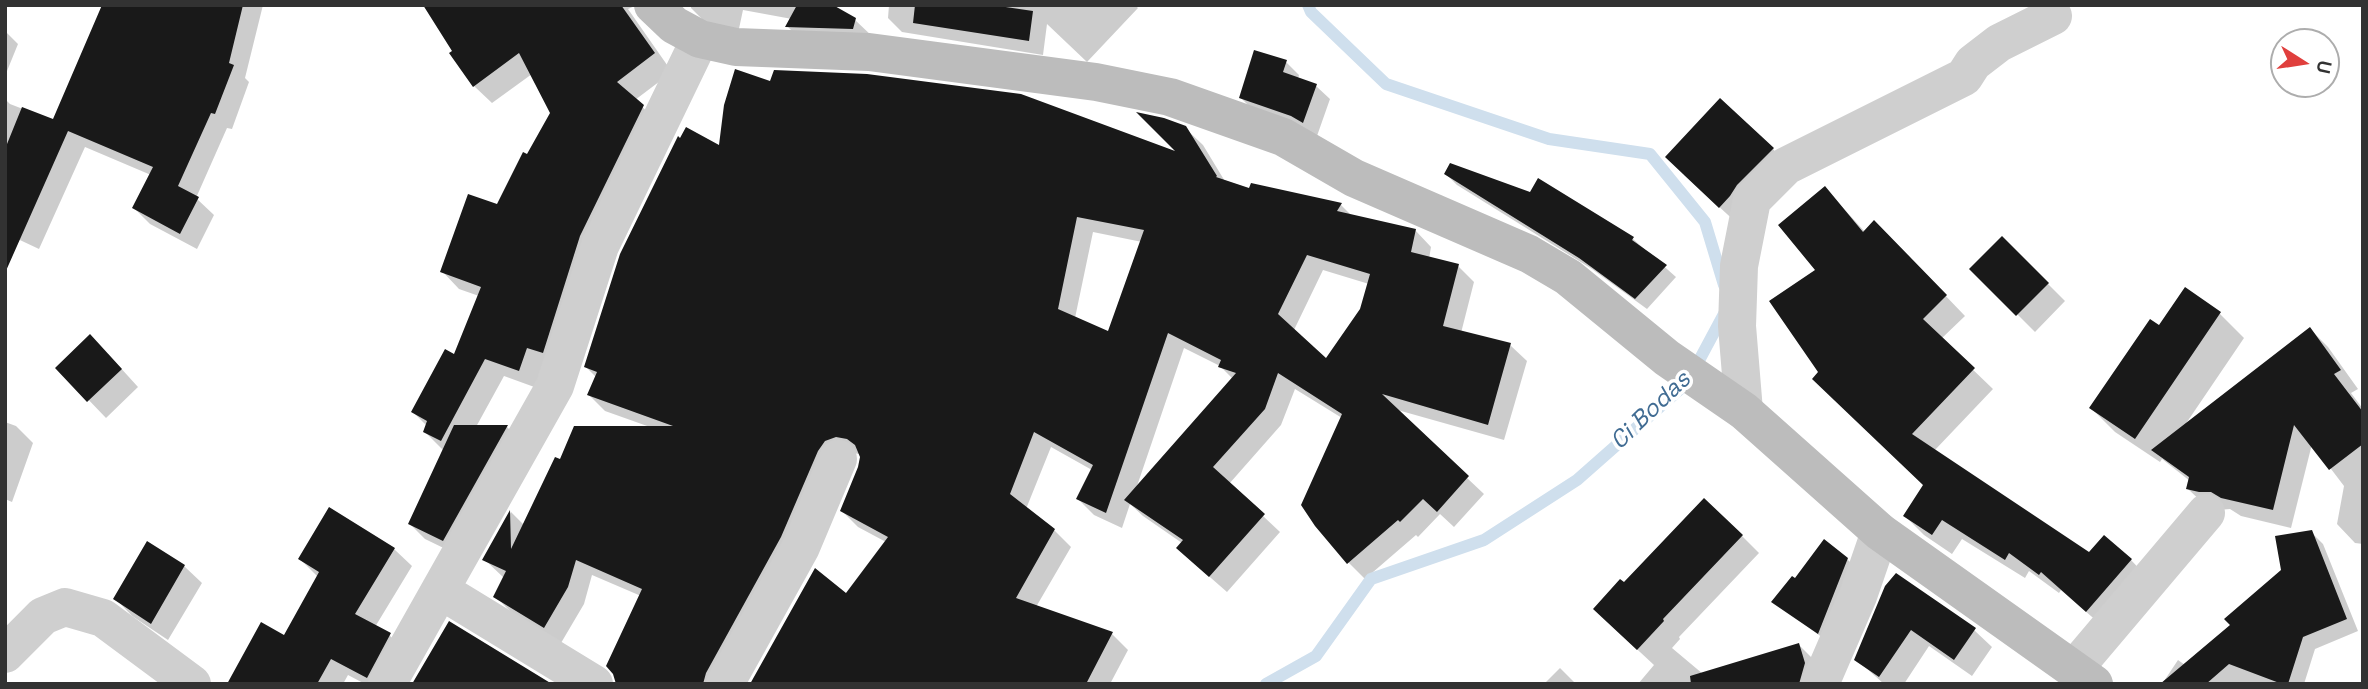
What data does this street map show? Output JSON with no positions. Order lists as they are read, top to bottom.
{
  "water": ["Ci Bodas"],
  "north": "right"
}
